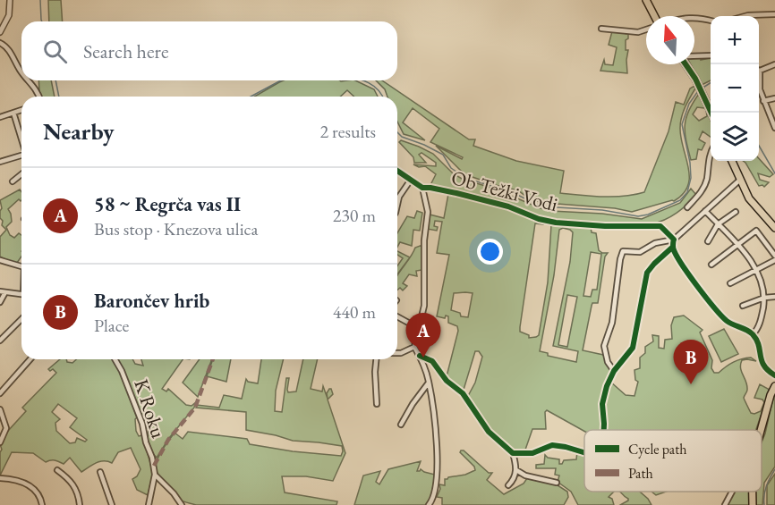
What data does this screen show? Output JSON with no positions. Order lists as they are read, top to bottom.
{
  "streets": {
    "street": ["Ob Težki Vodi", "K Roku"]
  },
  "legend": ["Cycle path", "Path"],
  "north": "top",
  "page": {
    "map_buttons": ["+", "−"],
    "search": "Search here",
    "heading": ["Nearby", "2 results"],
    "list": [
      {
        "mark": "A",
        "name": "58 ~ Regrča vas II",
        "note": "Bus stop · Knezova ulica",
        "value": "230 m"
      },
      {
        "mark": "B",
        "name": "Barončev hrib",
        "note": "Place",
        "value": "440 m"
      }
    ],
    "pins": ["A", "B"]
  }
}
